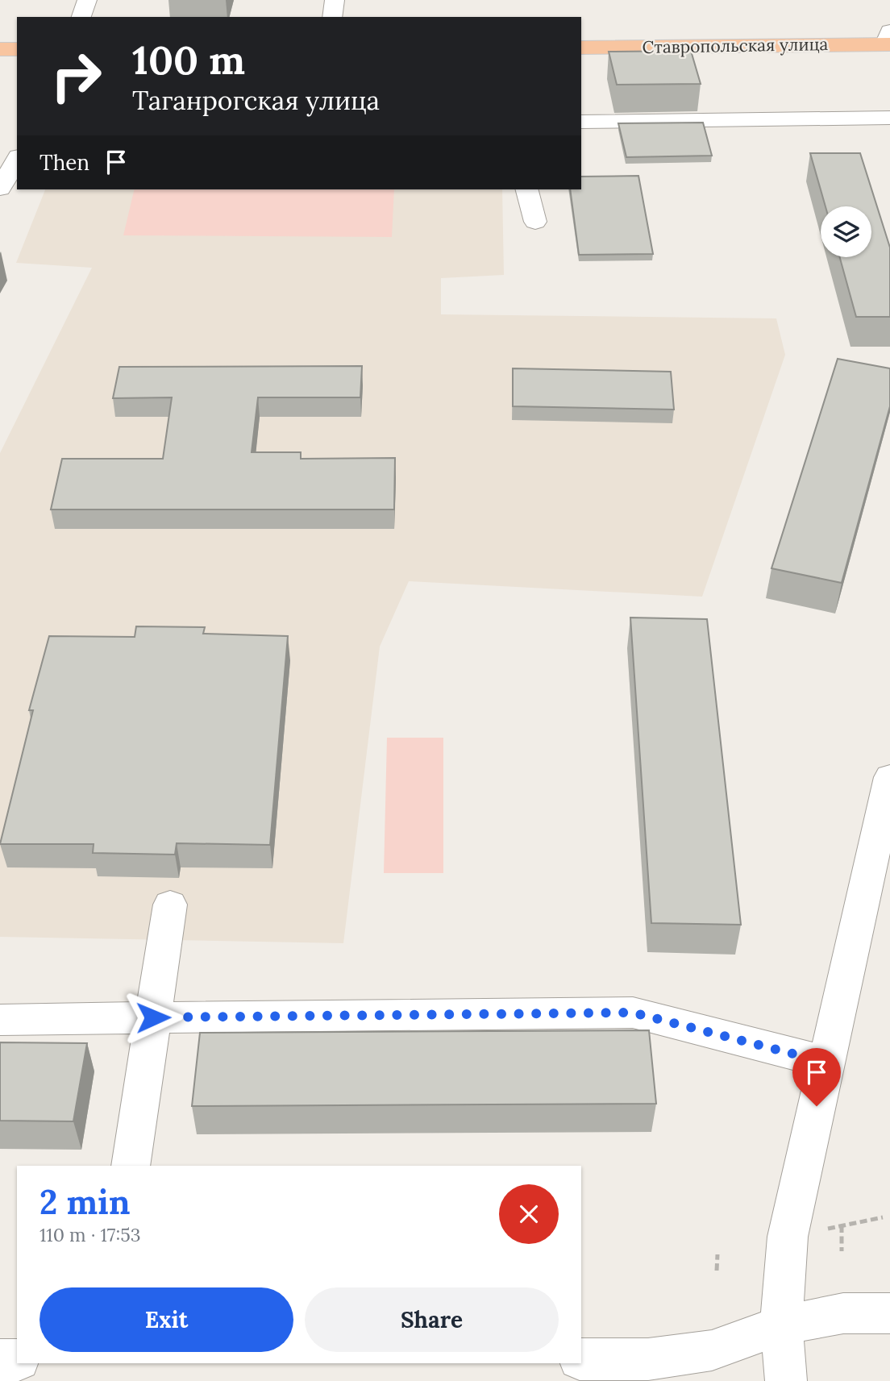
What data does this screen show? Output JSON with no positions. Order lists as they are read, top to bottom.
{
  "streets": {
    "main road": ["Ставропольская улица"]
  },
  "page": {
    "turn": ["100 m", "Таганрогская улица"],
    "then": "Then",
    "heading": ["2 min", "110 m · 17:53"],
    "buttons": ["Exit", "Share"]
  }
}
